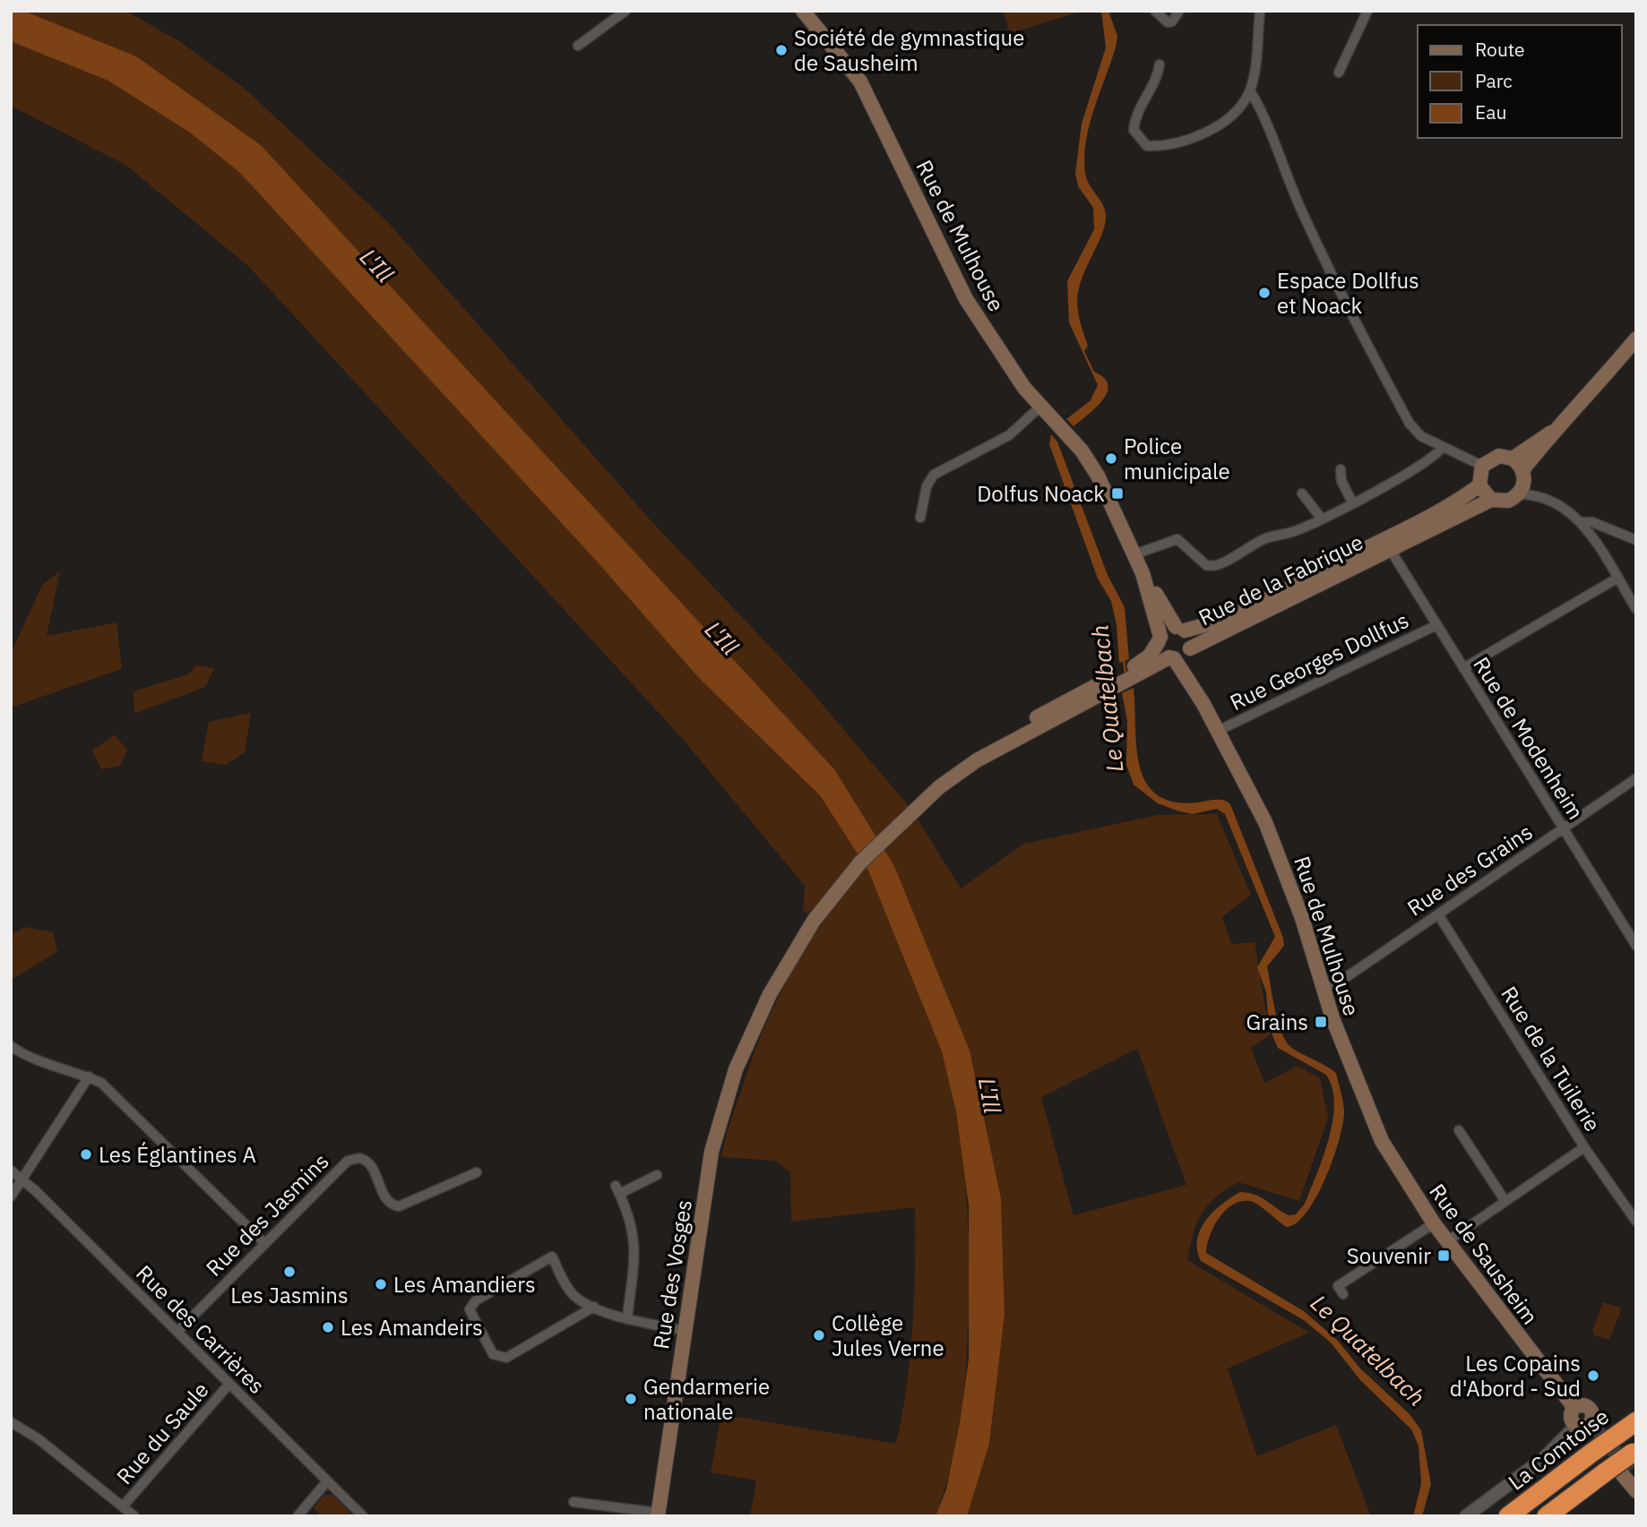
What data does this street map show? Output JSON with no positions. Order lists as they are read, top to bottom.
{
  "streets": {
    "highway": ["La Comtoise"],
    "main road": [
      "Rue de Mulhouse",
      "Rue de la Fabrique",
      "Rue de Sausheim",
      "Rue des Vosges"
    ],
    "street": [
      "Rue Georges Dollfus",
      "Rue de Modenheim",
      "Rue des Grains",
      "Rue de la Tuilerie",
      "Rue des Jasmins",
      "Rue des Carrières",
      "Rue du Saule"
    ]
  },
  "crossings": [
    ["Rue de Mulhouse", "Rue de la Fabrique"],
    ["Rue de Mulhouse", "Rue Georges Dollfus"],
    ["Rue de Mulhouse", "Rue des Grains"],
    ["Rue de Mulhouse", "Rue de Sausheim"],
    ["Rue de la Fabrique", "Rue de Modenheim"],
    ["Rue de la Fabrique", "Rue des Vosges"],
    ["Rue Georges Dollfus", "Rue de Modenheim"],
    ["Rue de Modenheim", "Rue des Grains"],
    ["Rue des Grains", "Rue de la Tuilerie"],
    ["Rue des Jasmins", "Rue des Carrières"],
    ["Rue de Sausheim", "La Comtoise"],
    ["Rue des Carrières", "Rue du Saule"]
  ],
  "water": ["L'Ill", "Le Quatelbach"],
  "places": {
    "other": [
      "Société de gymnastique de Sausheim",
      "Espace Dollfus et Noack",
      "Police municipale",
      "Les Églantines A",
      "Les Jasmins",
      "Les Amandiers",
      "Les Amandeirs",
      "Collège Jules Verne",
      "Les Copains d'Abord - Sud",
      "Gendarmerie nationale"
    ],
    "transit": ["Dolfus Noack", "Grains", "Souvenir"]
  },
  "legend": ["Route", "Parc", "Eau"]
}
